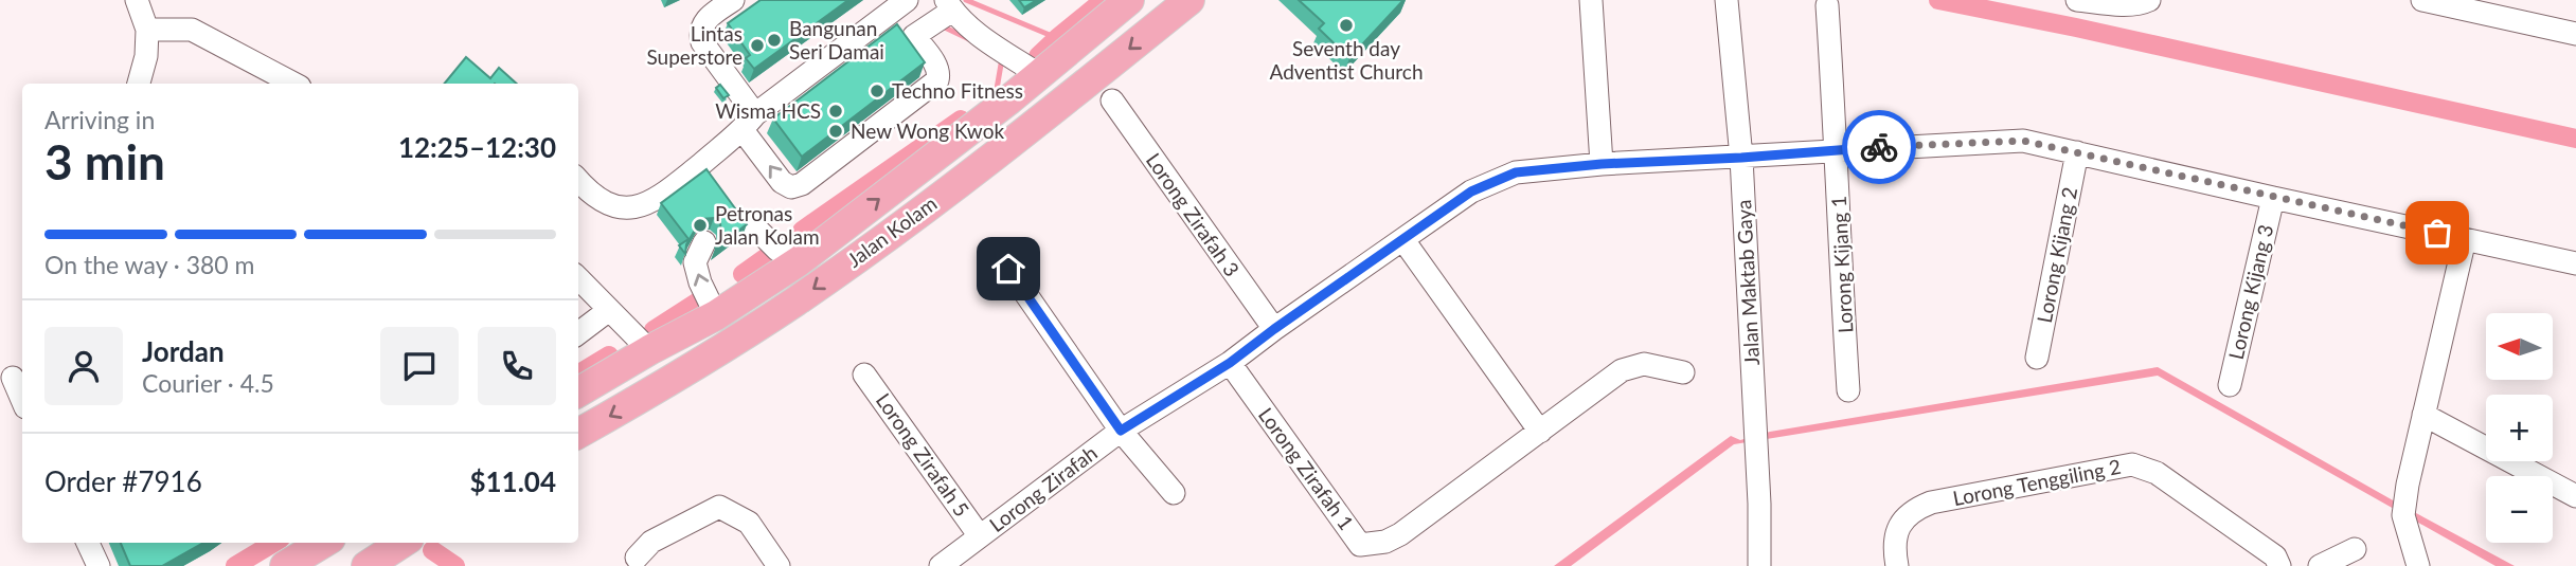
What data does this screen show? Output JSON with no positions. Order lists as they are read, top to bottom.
{
  "streets": {
    "main road": ["Jalan Kolam"],
    "street": [
      "Lorong Zirafah 3",
      "Lorong Kijang 2",
      "Lorong Kijang 1",
      "Jalan Maktab Gaya",
      "Lorong Kijang 3",
      "Lorong Zirafah 5",
      "Lorong Zirafah 1",
      "Lorong Tenggiling 2",
      "Lorong Zirafah"
    ]
  },
  "crossings": [
    ["Lorong Zirafah 3", "Lorong Zirafah"],
    ["Lorong Kijang 2", "Lorong Zirafah"],
    ["Lorong Kijang 1", "Lorong Zirafah"],
    ["Jalan Maktab Gaya", "Lorong Zirafah"],
    ["Lorong Kijang 3", "Lorong Zirafah"],
    ["Lorong Zirafah 5", "Lorong Zirafah"],
    ["Lorong Zirafah 1", "Lorong Zirafah"]
  ],
  "places": [
    "Seventh day Adventist Church",
    "Bangunan Seri Damai",
    "Lintas Superstore",
    "Techno Fitness",
    "Wisma HCS",
    "New Wong Kwok",
    "Petronas Jalan Kolam"
  ],
  "north": "left",
  "page": {
    "heading": ["3 min", "Arriving in", "12:25–12:30"],
    "panel": [
      "Jordan",
      "Courier · 4.5",
      "Order #7916",
      "$11.04"
    ],
    "bar": "On the way · 380 m",
    "map_buttons": ["+", "−"]
  }
}
